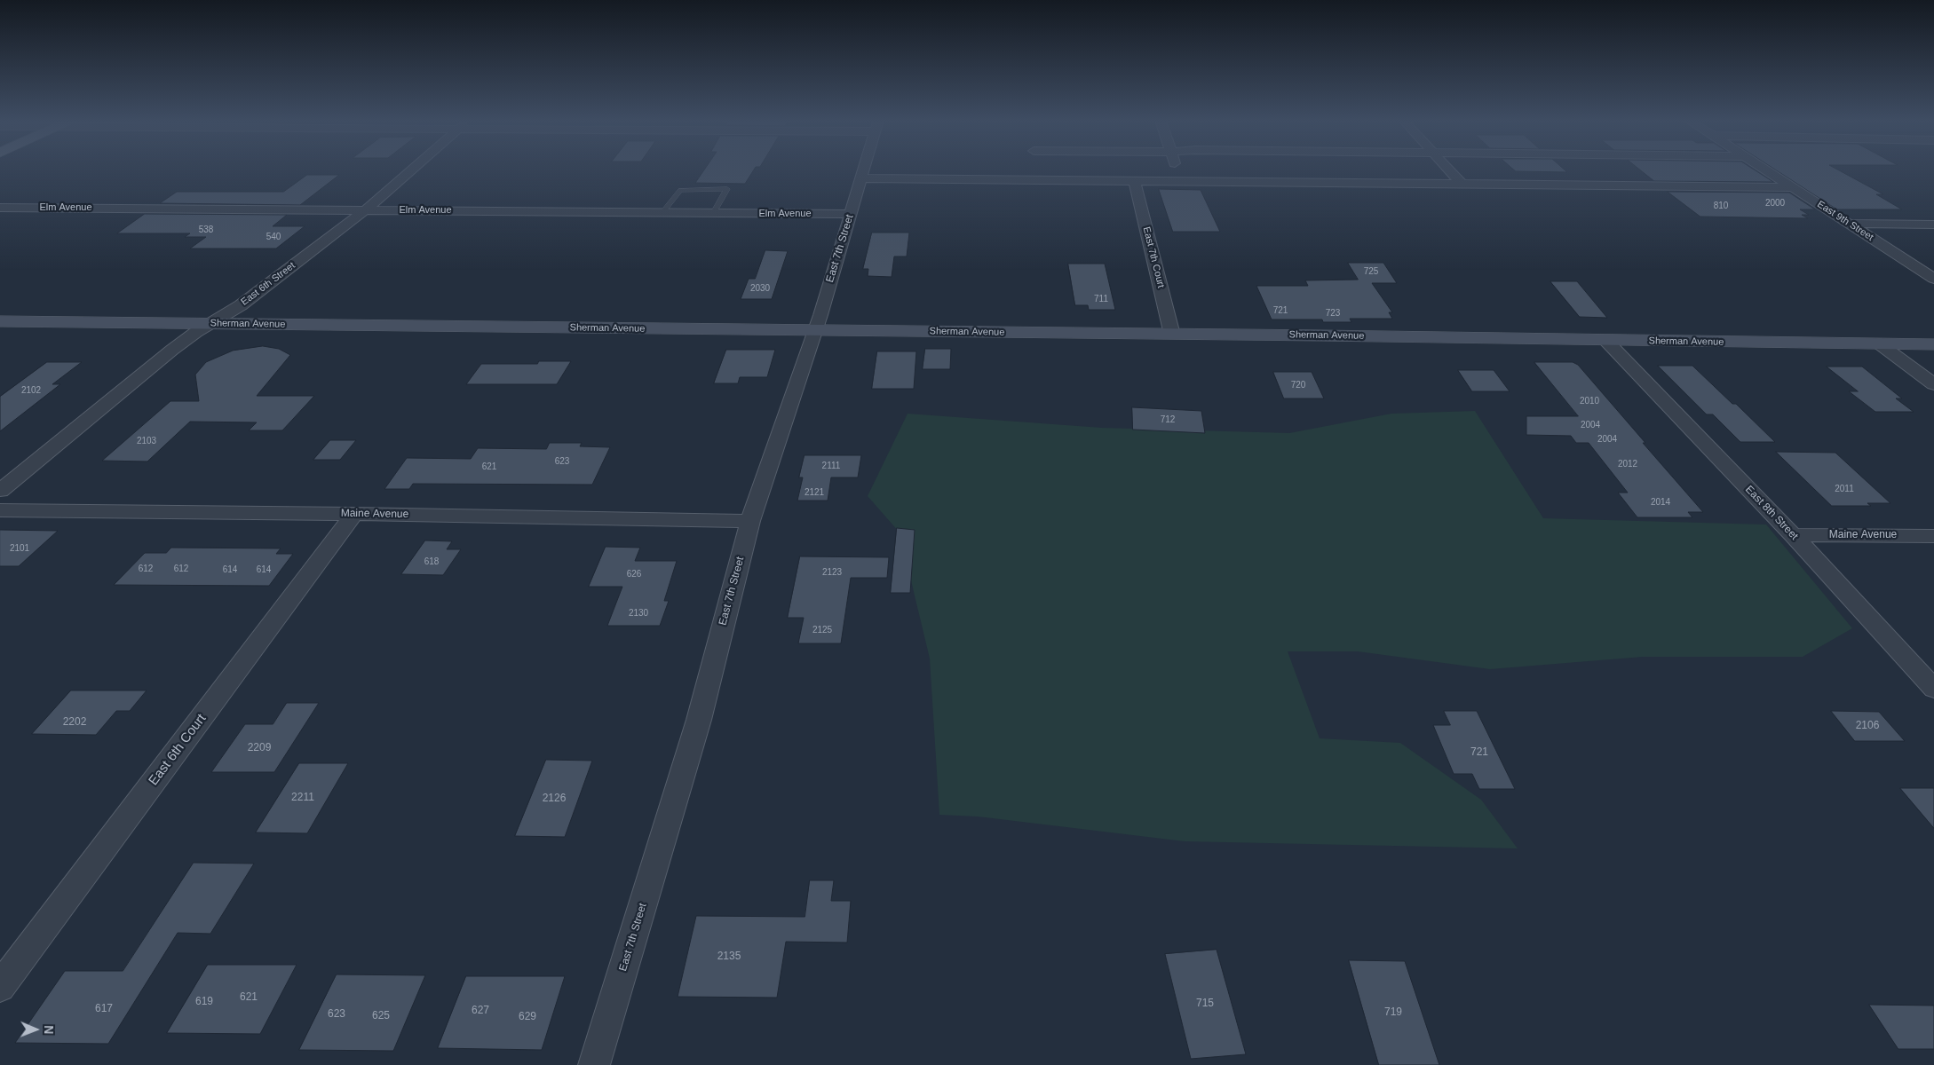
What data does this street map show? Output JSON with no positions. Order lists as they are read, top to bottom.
{
  "streets": {
    "street": [
      "Elm Avenue",
      "East 9th Street",
      "East 7th Street",
      "East 7th Court",
      "East 6th Street",
      "Sherman Avenue",
      "East 8th Street",
      "Maine Avenue",
      "East 6th Court"
    ]
  },
  "crossings": [
    ["Elm Avenue", "East 7th Street"],
    ["Elm Avenue", "East 6th Street"],
    ["East 7th Street", "Sherman Avenue"],
    ["East 7th Street", "Maine Avenue"],
    ["East 7th Court", "Sherman Avenue"],
    ["East 6th Street", "Sherman Avenue"],
    ["Sherman Avenue", "East 8th Street"],
    ["East 8th Street", "Maine Avenue"],
    ["Maine Avenue", "East 6th Court"]
  ],
  "house_numbers": [
    "2000",
    "810",
    "538",
    "540",
    "725",
    "2030",
    "711",
    "721",
    "723",
    "720",
    "2102",
    "2010",
    "712",
    "2004",
    "2004",
    "2103",
    "623",
    "2012",
    "2111",
    "621",
    "2011",
    "2121",
    "2014",
    "2101",
    "618",
    "612",
    "612",
    "614",
    "614",
    "2123",
    "626",
    "2130",
    "2125",
    "2202",
    "2106",
    "2209",
    "721",
    "2211",
    "2126",
    "2135",
    "621",
    "619",
    "715",
    "617",
    "627",
    "719",
    "623",
    "625",
    "629"
  ],
  "north": "right"
}
